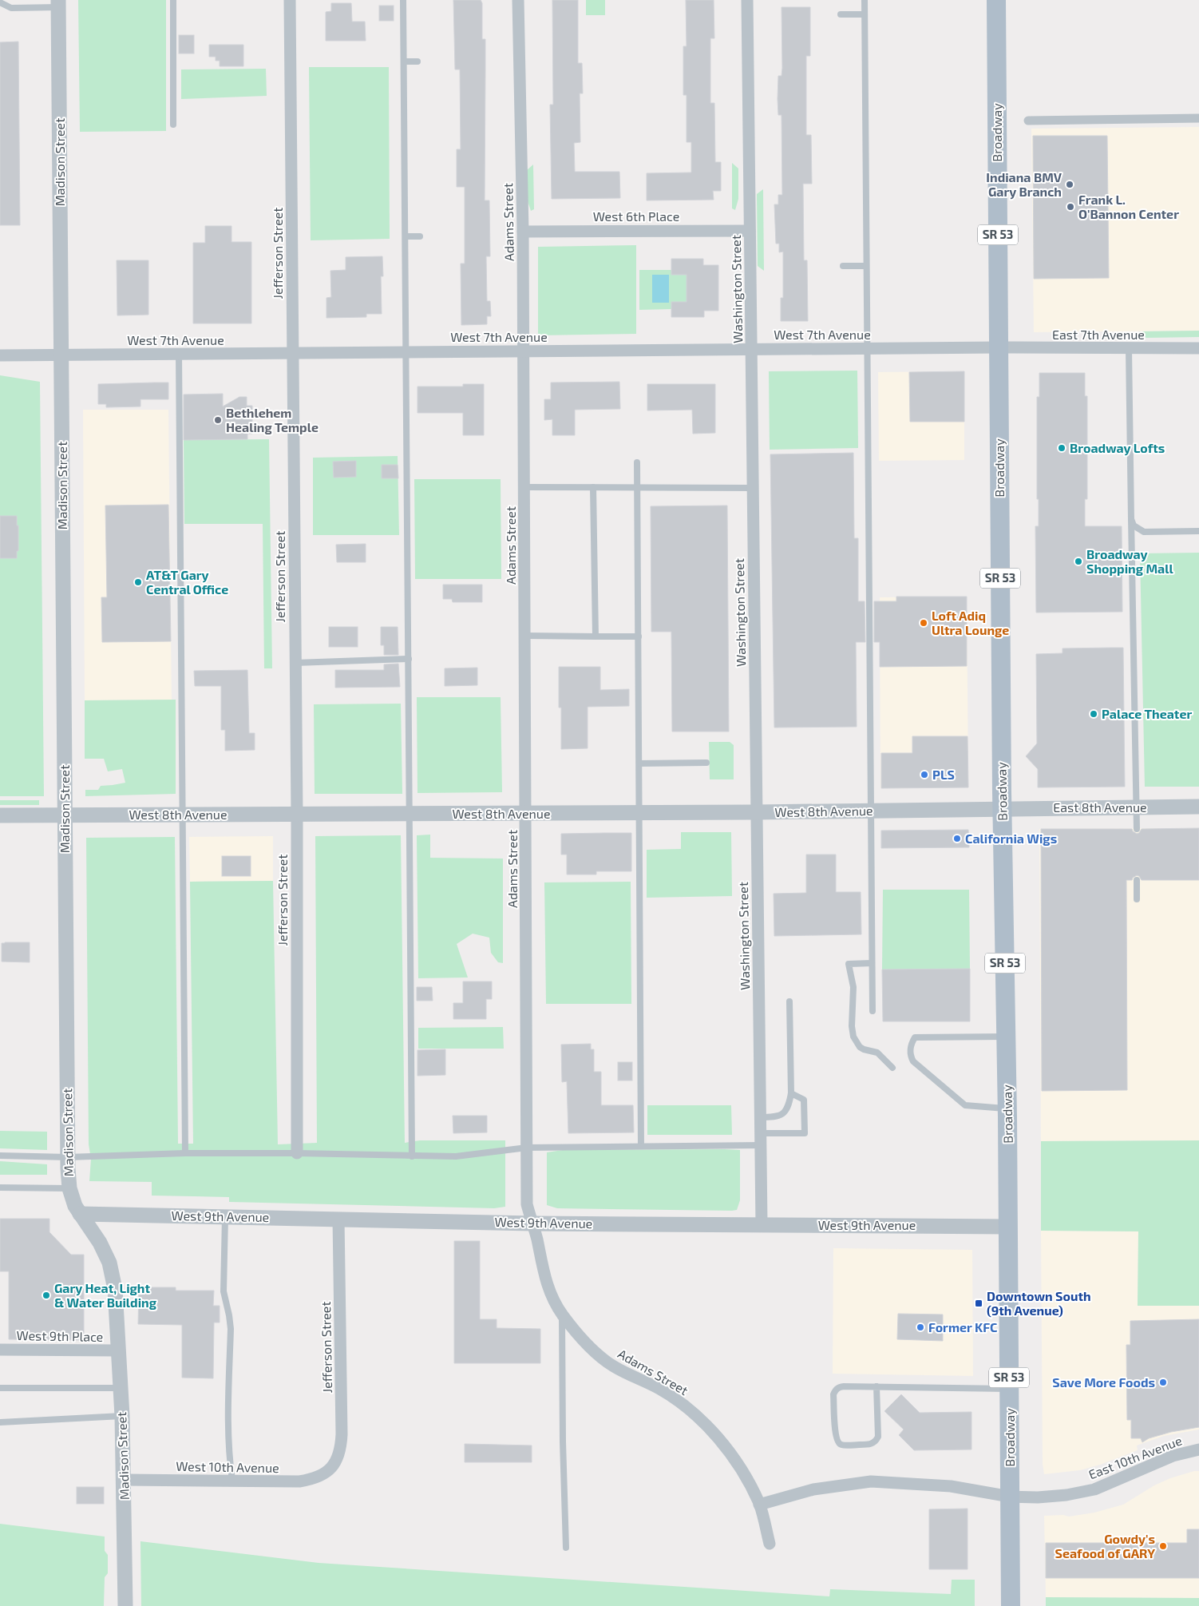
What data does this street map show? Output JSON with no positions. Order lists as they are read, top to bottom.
{
  "streets": {
    "main road": ["Broadway", "SR 53"],
    "street": [
      "Madison Street",
      "West 6th Place",
      "Adams Street",
      "Jefferson Street",
      "Washington Street",
      "West 7th Avenue",
      "East 7th Avenue",
      "East 8th Avenue",
      "West 8th Avenue",
      "West 9th Avenue",
      "West 9th Place",
      "East 10th Avenue",
      "West 10th Avenue"
    ]
  },
  "crossings": [
    ["Broadway", "West 7th Avenue"],
    ["Broadway", "East 7th Avenue"],
    ["Broadway", "East 8th Avenue"],
    ["Broadway", "West 8th Avenue"],
    ["Broadway", "West 9th Avenue"],
    ["Broadway", "East 10th Avenue"],
    ["Madison Street", "West 7th Avenue"],
    ["Madison Street", "West 8th Avenue"],
    ["Madison Street", "West 9th Avenue"],
    ["Madison Street", "West 9th Place"],
    ["Madison Street", "West 10th Avenue"],
    ["West 6th Place", "Adams Street"],
    ["West 6th Place", "Washington Street"],
    ["Adams Street", "West 7th Avenue"],
    ["Adams Street", "West 8th Avenue"],
    ["Adams Street", "West 9th Avenue"],
    ["Jefferson Street", "West 7th Avenue"],
    ["Jefferson Street", "West 8th Avenue"],
    ["Jefferson Street", "West 9th Avenue"],
    ["Jefferson Street", "West 10th Avenue"],
    ["Washington Street", "West 7th Avenue"],
    ["Washington Street", "West 8th Avenue"],
    ["Washington Street", "West 9th Avenue"],
    ["West 7th Avenue", "East 7th Avenue"],
    ["East 8th Avenue", "West 8th Avenue"]
  ],
  "places": {
    "other": [
      "Indiana BMV Gary Branch",
      "Frank L. O'Bannon Center",
      "Bethlehem Healing Temple",
      "Broadway Lofts",
      "Broadway Shopping Mall",
      "AT&T Gary Central Office",
      "Loft Adiq Ultra Lounge",
      "Palace Theater",
      "PLS",
      "California Wigs",
      "Gary Heat, Light & Water Building",
      "Former KFC",
      "Save More Foods",
      "Gowdy's Seafood of GARY"
    ],
    "transit": ["Downtown South (9th Avenue)"]
  }
}
